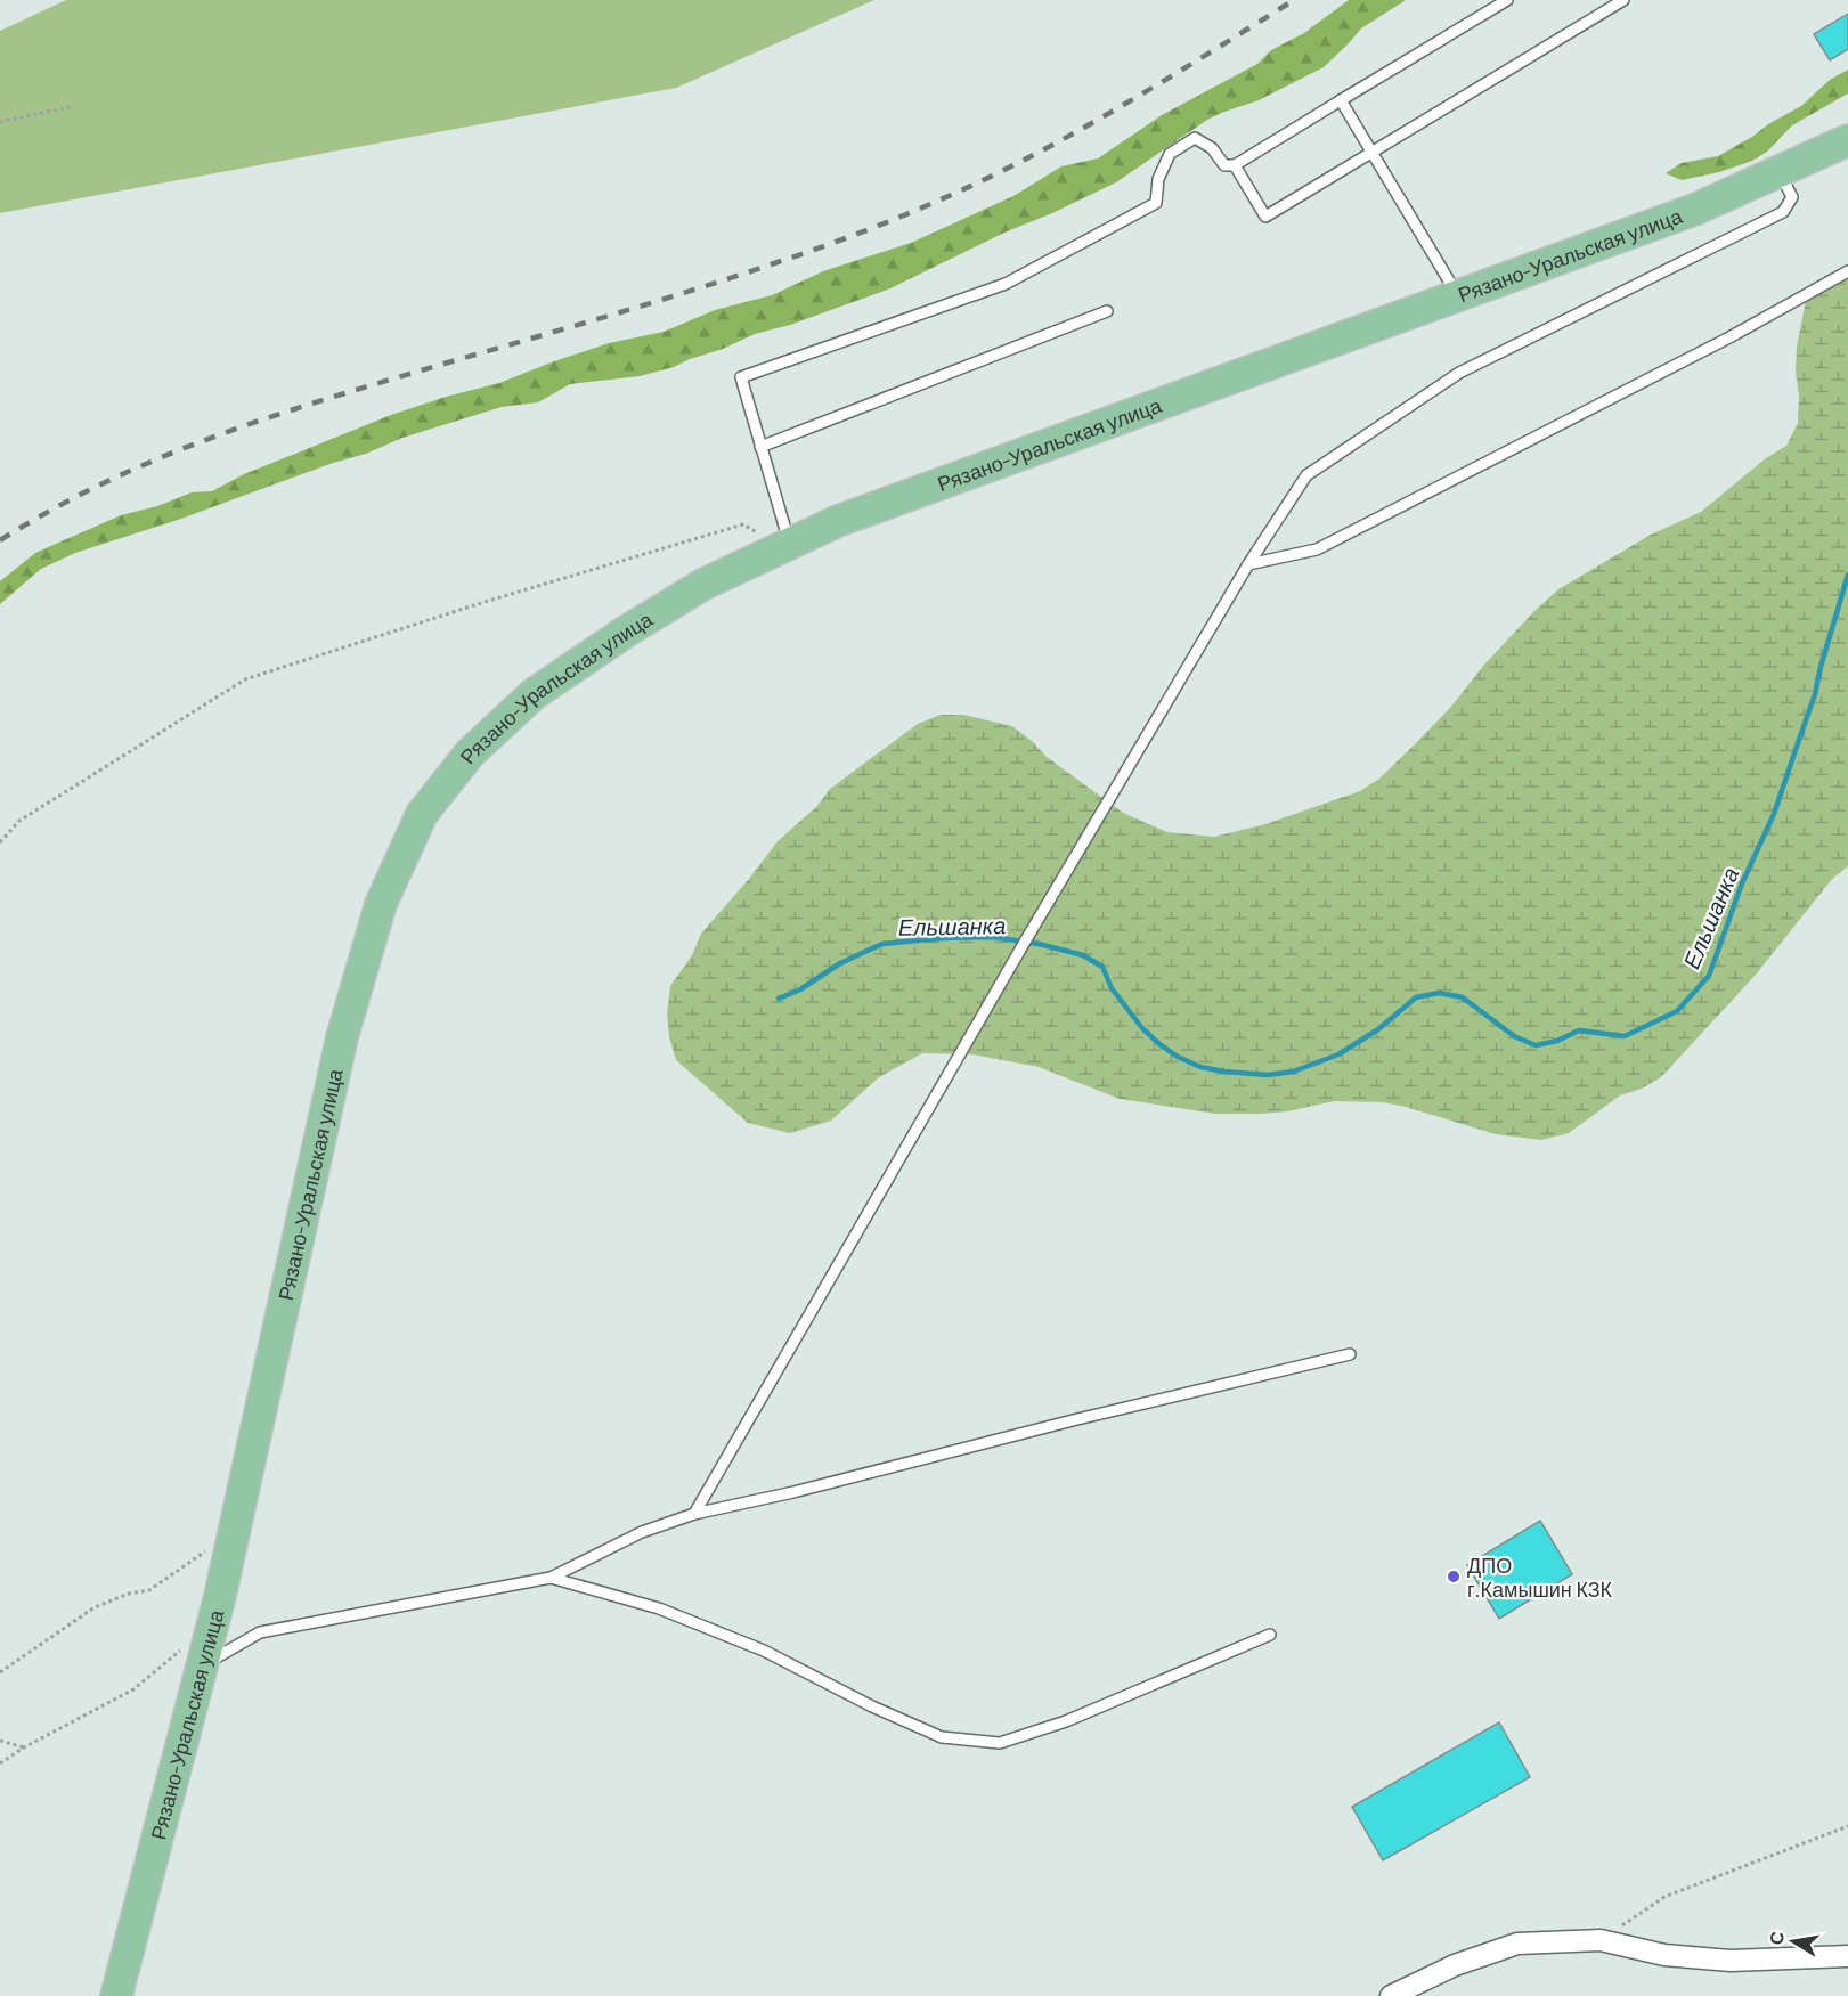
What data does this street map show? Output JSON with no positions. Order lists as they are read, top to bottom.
{
  "streets": {
    "main road": ["Рязано-Уральская улица"]
  },
  "water": ["Ельшанка"],
  "places": ["ДПО г.Камышин КЗК"],
  "north": "left"
}
